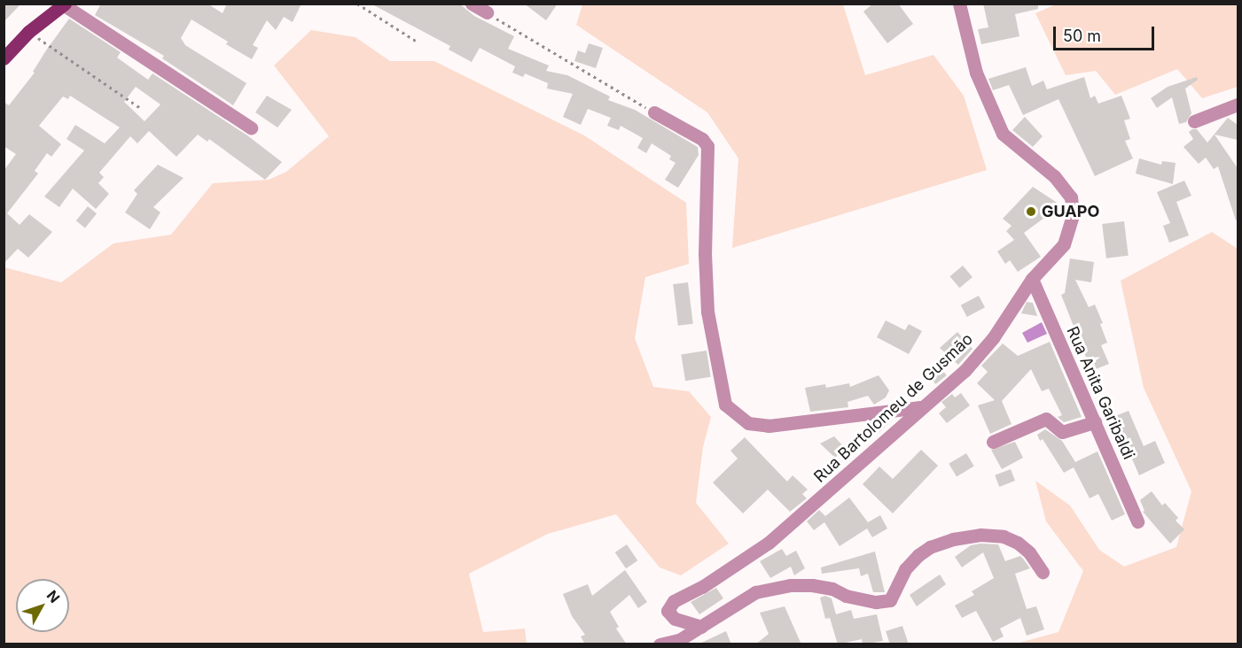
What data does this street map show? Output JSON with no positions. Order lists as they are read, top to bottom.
{
  "streets": {
    "street": ["Rua Anita Garibaldi", "Rua Bartolomeu de Gusmão"]
  },
  "crossings": [
    ["Rua Anita Garibaldi", "Rua Bartolomeu de Gusmão"]
  ],
  "places": ["GUAPO"],
  "scale_bar": "50 m",
  "north": "top right"
}
